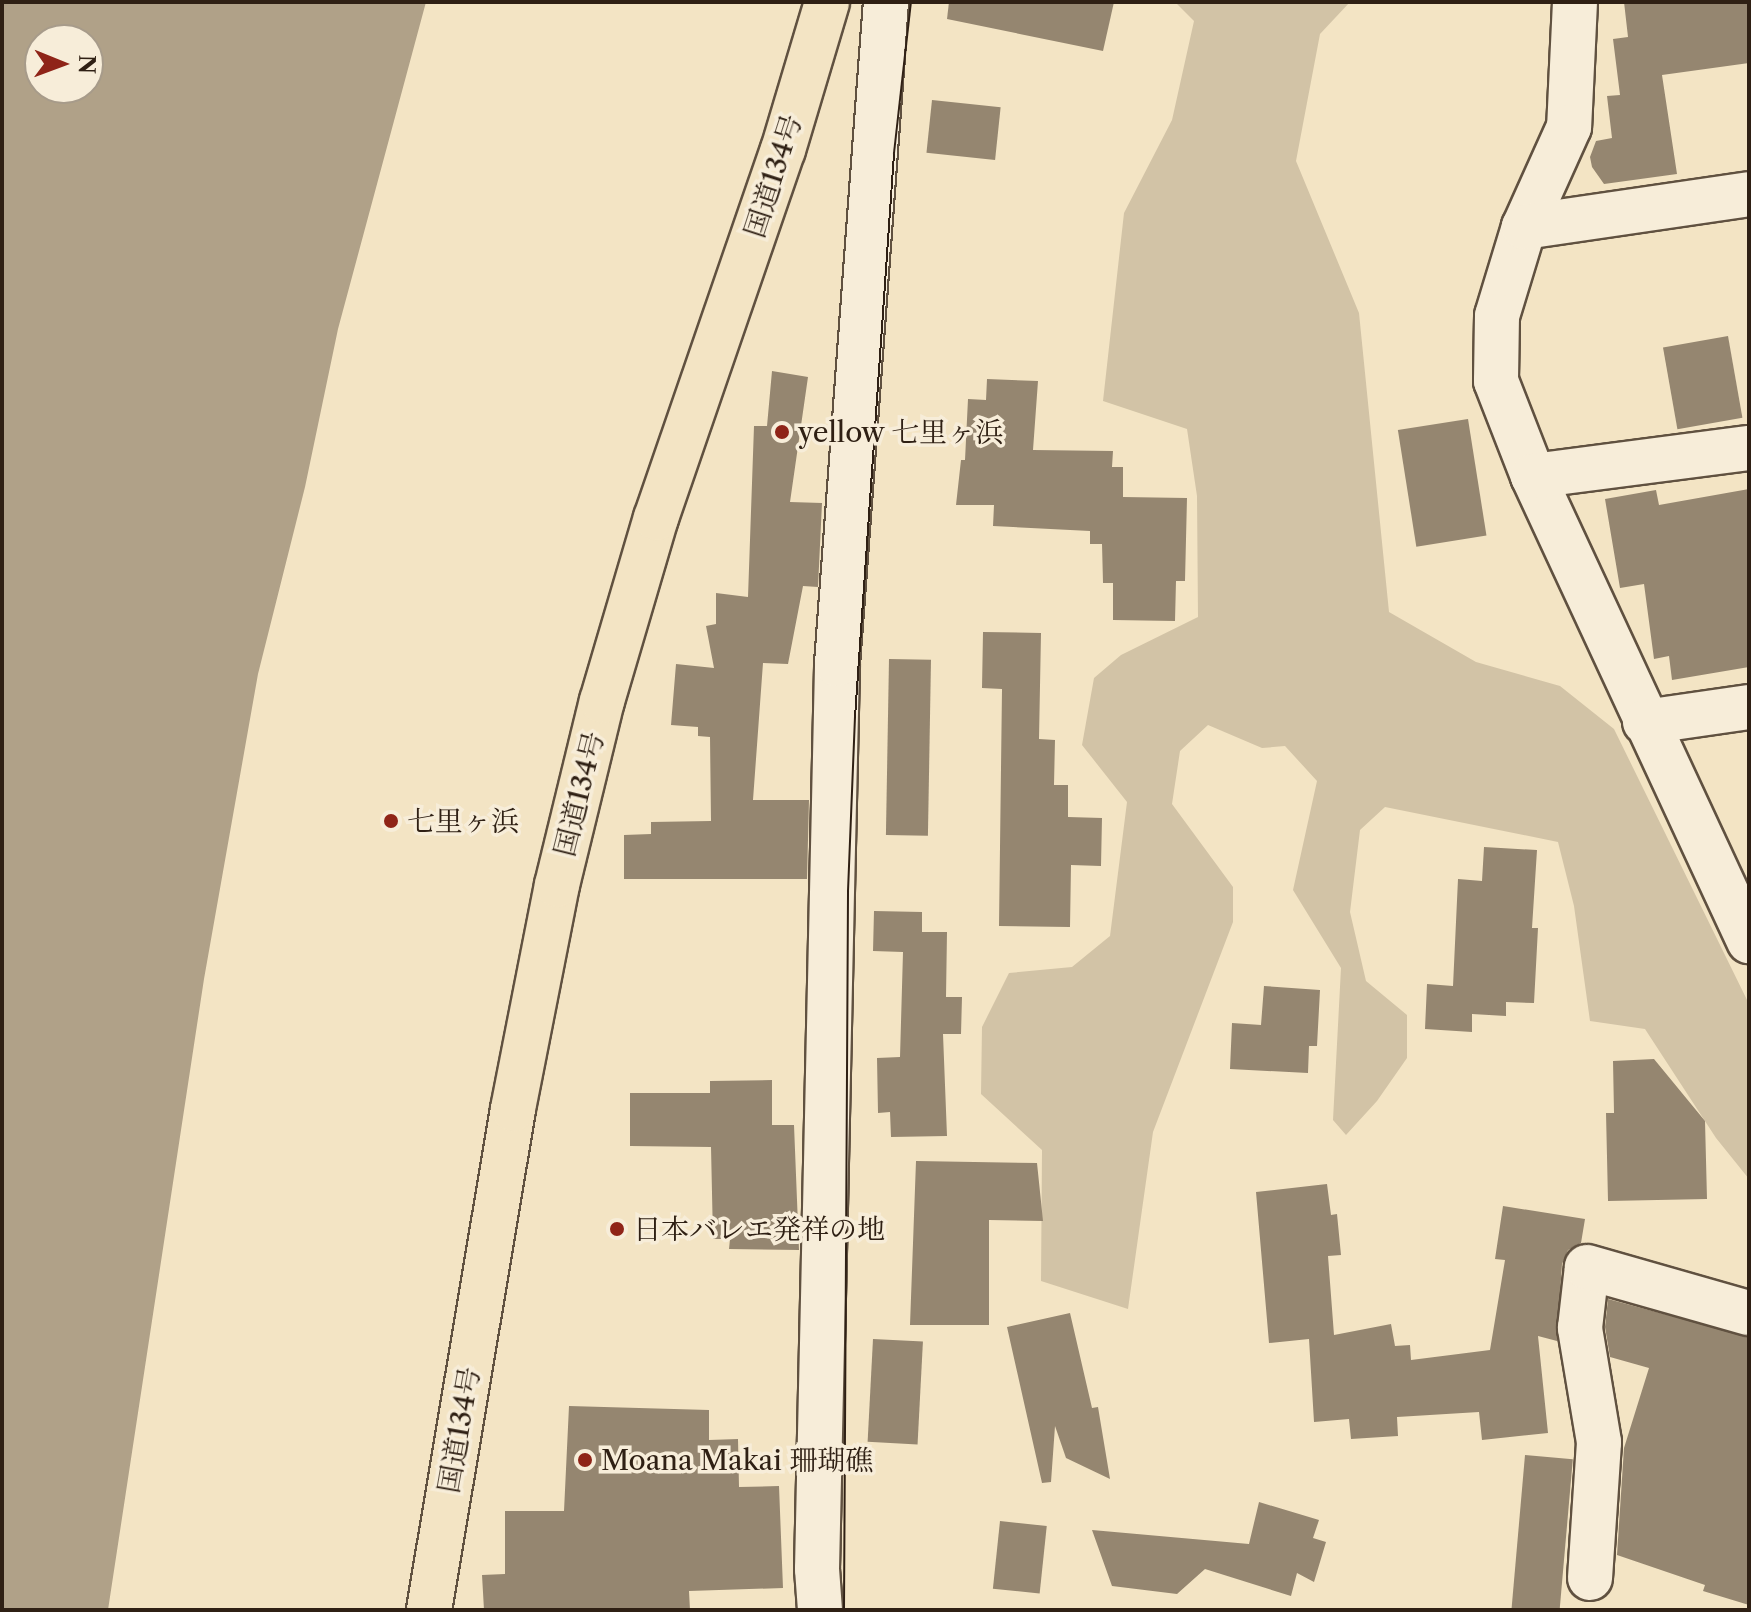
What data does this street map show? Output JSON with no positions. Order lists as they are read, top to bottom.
{
  "streets": {
    "highway": ["国道134号"]
  },
  "places": [
    "yellow 七里ヶ浜",
    "七里ヶ浜",
    "日本バレエ発祥の地",
    "Moana Makai 珊瑚礁"
  ],
  "north": "right"
}
